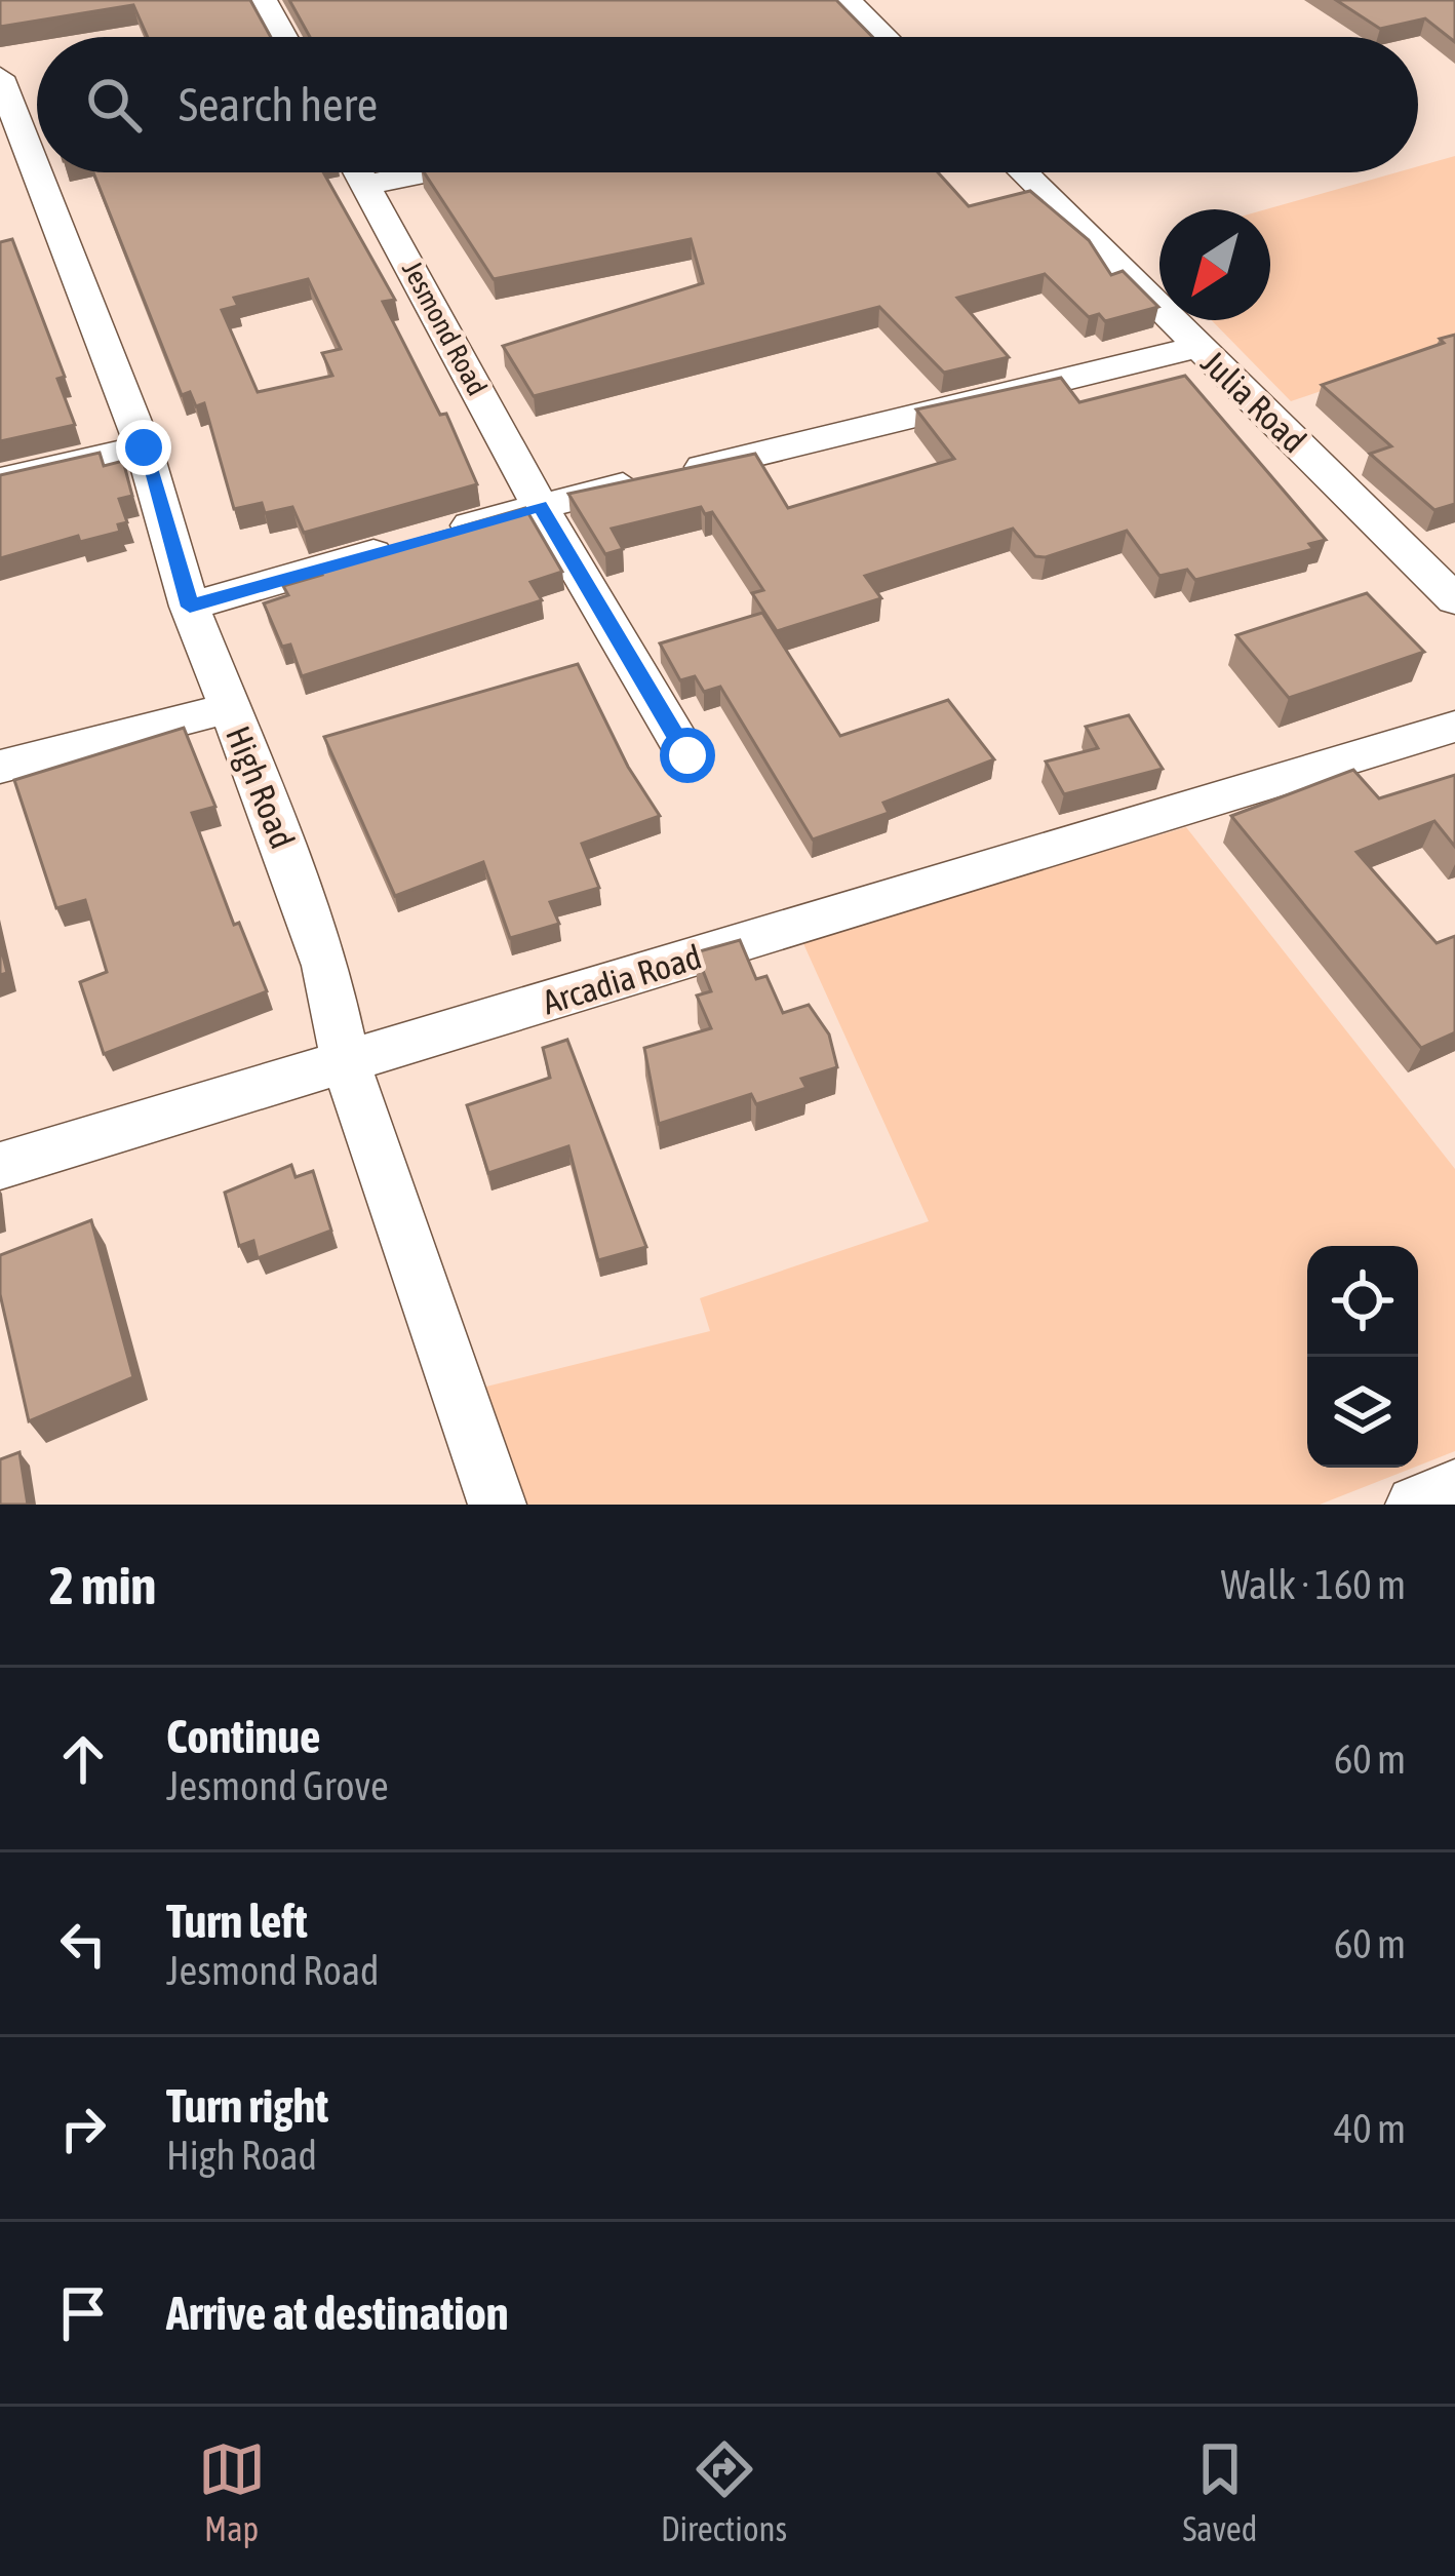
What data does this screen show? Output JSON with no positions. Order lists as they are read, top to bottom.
{
  "streets": {
    "street": [
      "Jesmond Road",
      "Julia Road",
      "High Road",
      "Arcadia Road"
    ]
  },
  "crossings": [
    ["High Road", "Arcadia Road"]
  ],
  "north": "bottom left",
  "page": {
    "search": "Search here",
    "heading": ["2 min", "Walk · 160 m"],
    "list": [
      ["Continue", "Jesmond Grove", "60 m"],
      ["Turn left", "Jesmond Road", "60 m"],
      ["Turn right", "High Road", "40 m"],
      "Arrive at destination"
    ],
    "nav": ["Map", "Directions", "Saved"]
  }
}
